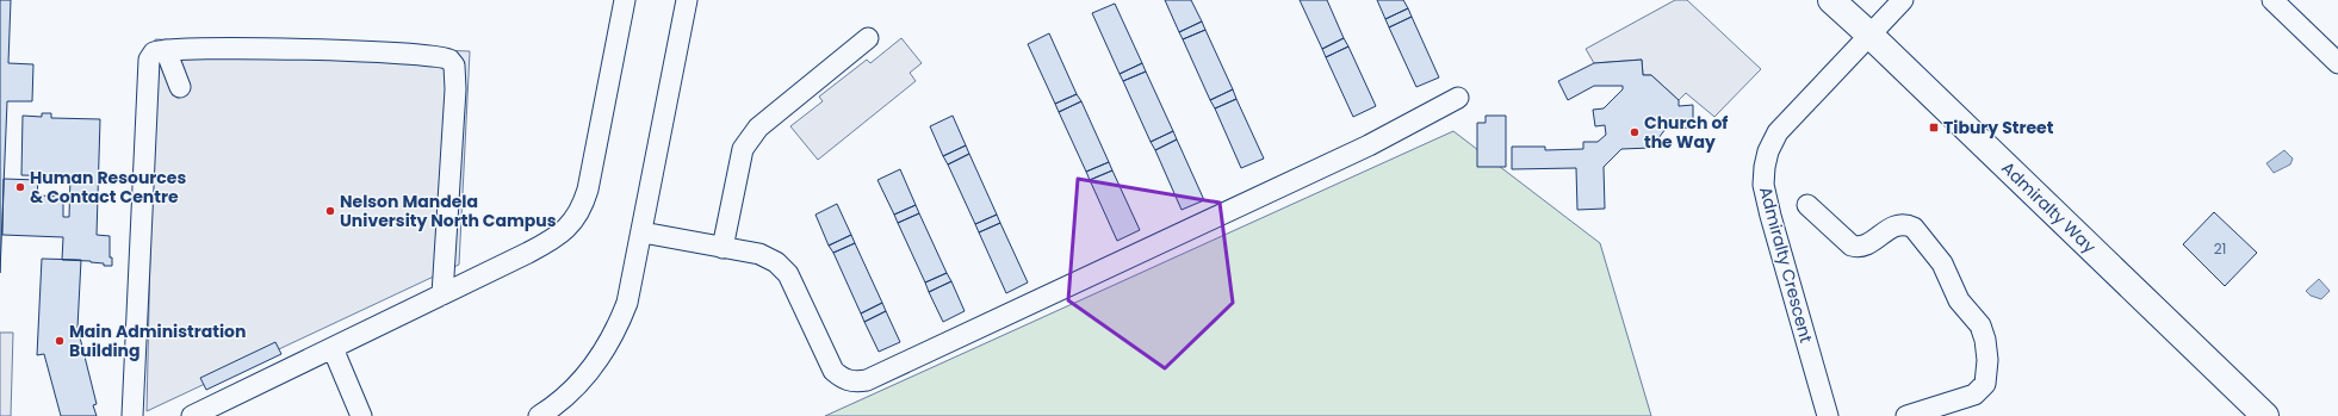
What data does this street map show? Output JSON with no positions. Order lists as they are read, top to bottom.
{
  "streets": {
    "main road": ["Admiralty Way"],
    "street": ["Admiralty Crescent"]
  },
  "crossings": [
    ["Admiralty Way", "Admiralty Crescent"]
  ],
  "places": {
    "transit": ["Tibury Street"],
    "other": [
      "Church of the Way",
      "Human Resources & Contact Centre",
      "Nelson Mandela University North Campus",
      "Main Administration Building"
    ]
  },
  "house_numbers": ["21"]
}
